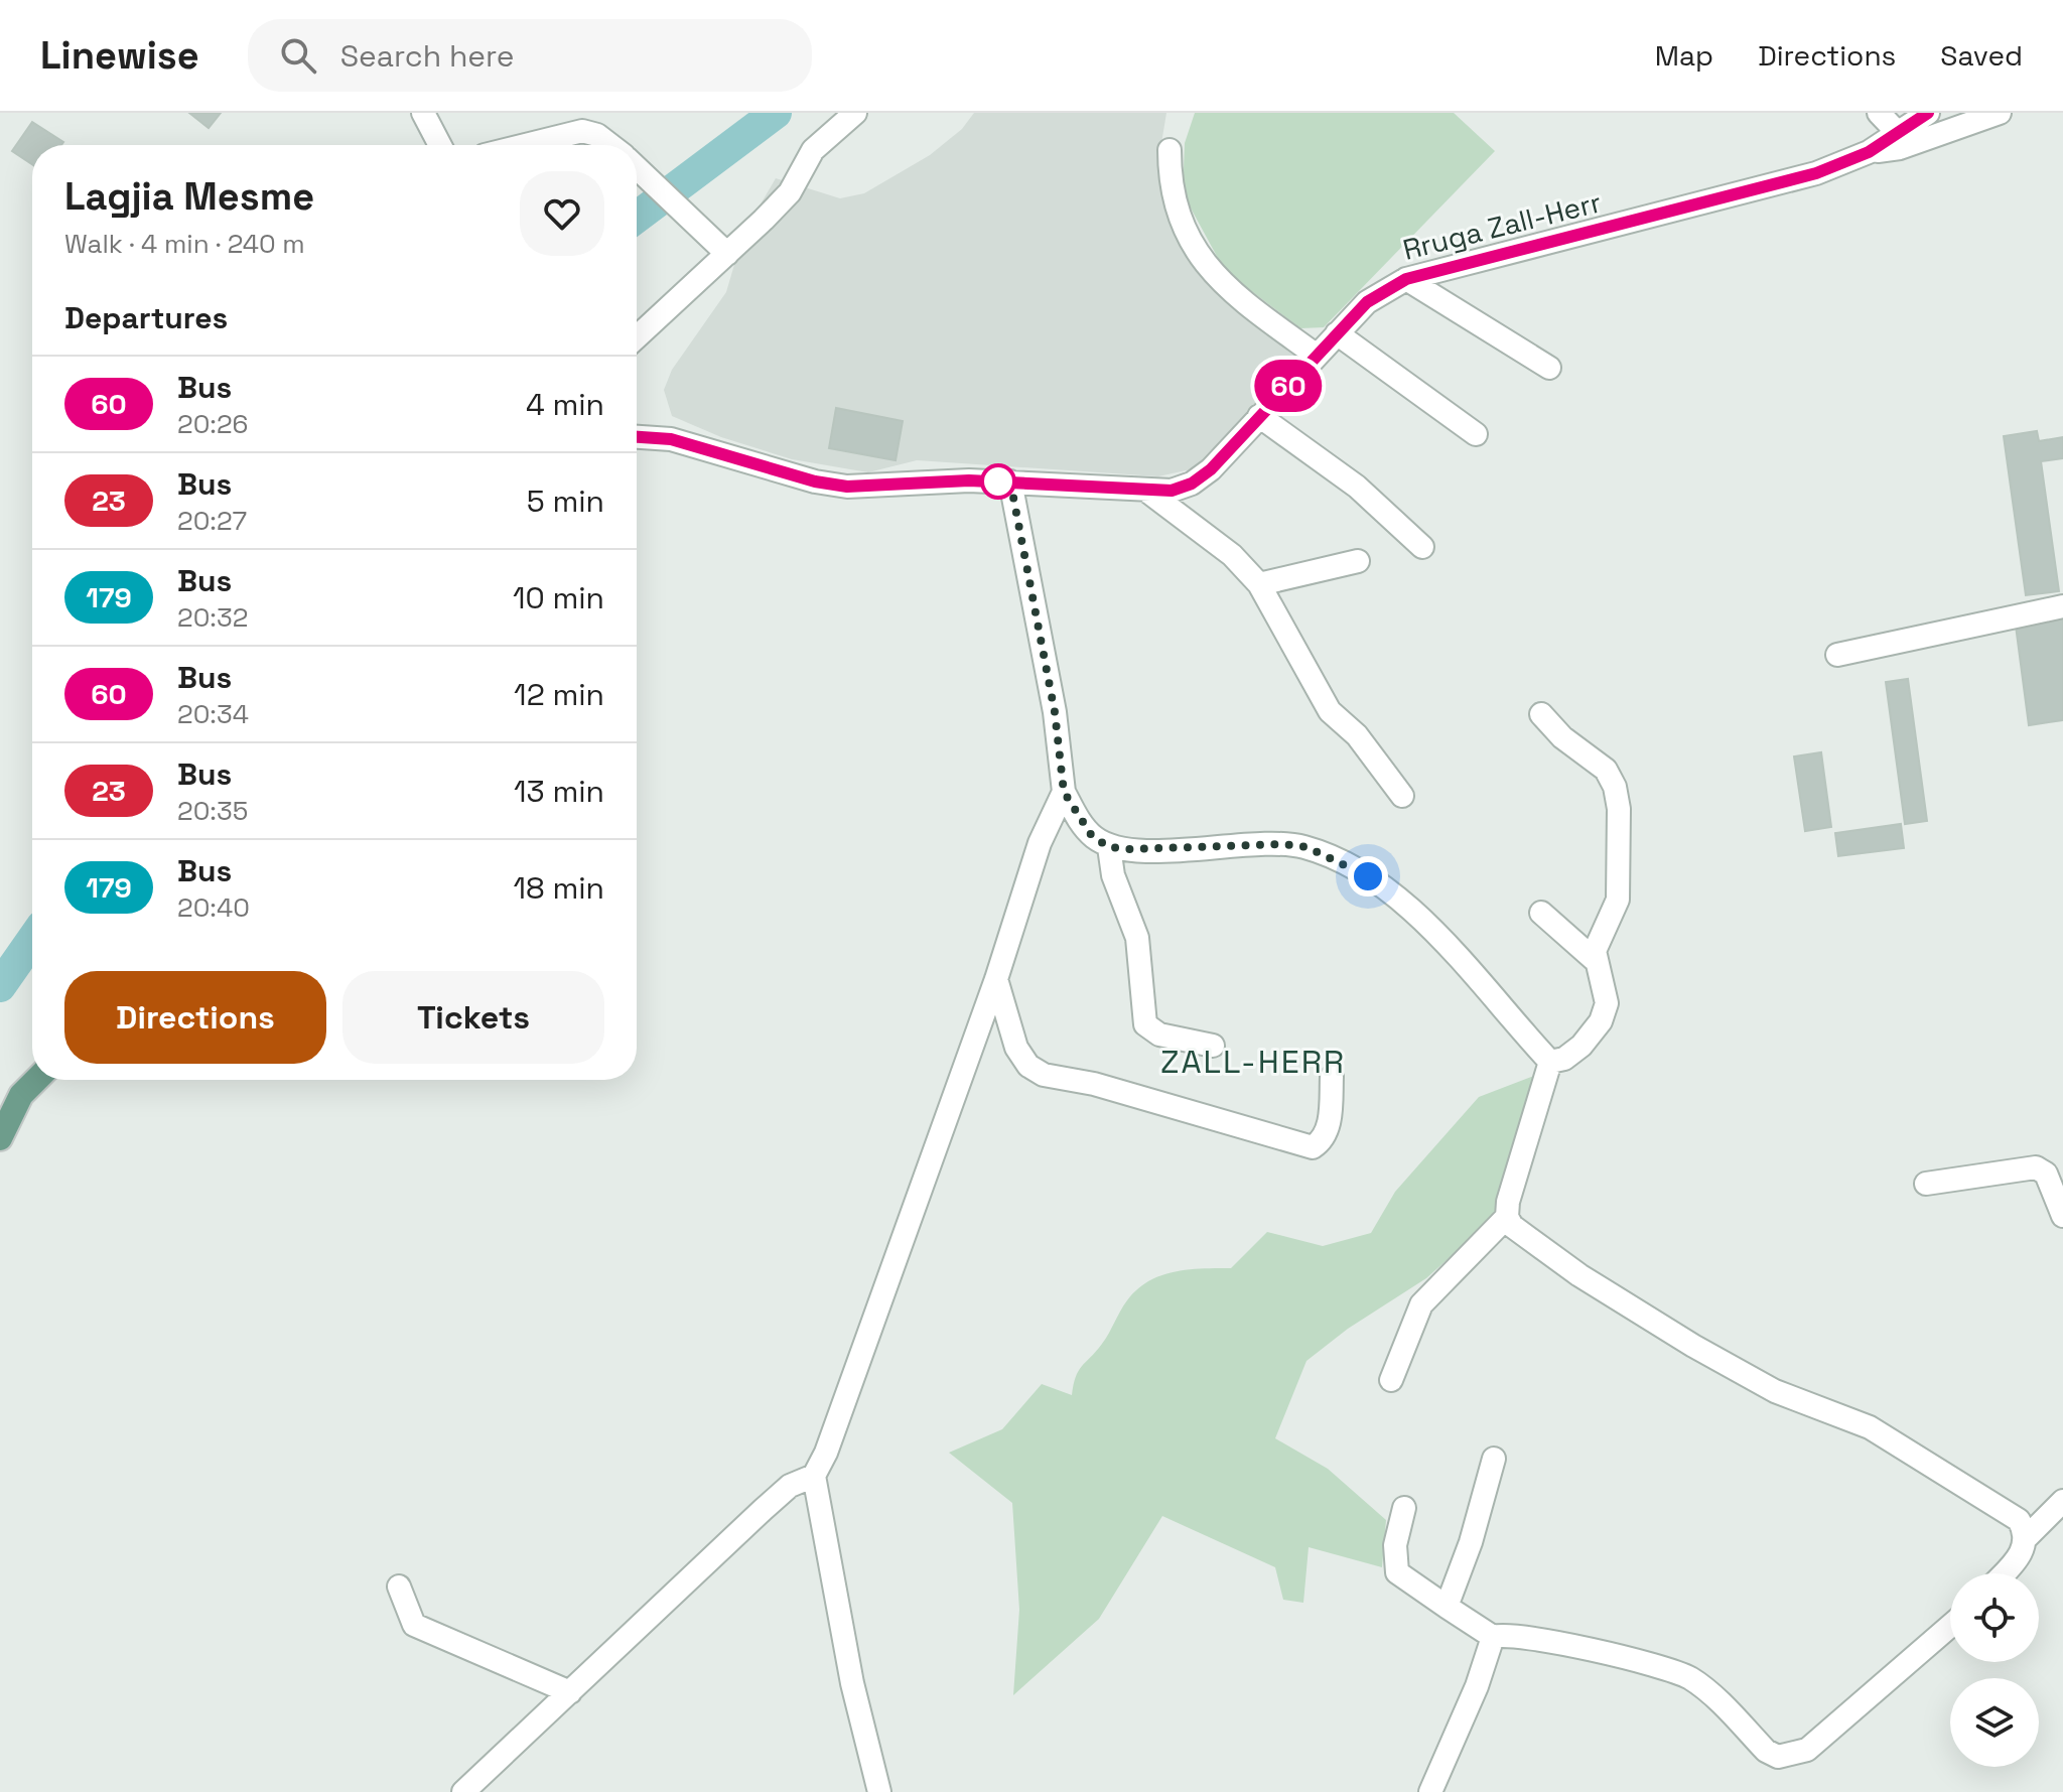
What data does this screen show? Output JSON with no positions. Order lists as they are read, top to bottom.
{
  "streets": {
    "street": ["Rruga Zall-Herr"]
  },
  "districts": ["ZALL-HERR"],
  "lines": ["bus line 60"],
  "page": {
    "header": "Linewise",
    "search": "Search here",
    "nav": ["Map", "Directions", "Saved"],
    "on_map": "60",
    "heading": [
      ["Lagjia Mesme", "Walk · 4 min · 240 m"],
      "Departures"
    ],
    "list": [
      {
        "mark": "60",
        "name": "Bus",
        "note": "20:26",
        "value": "4 min"
      },
      {
        "mark": "23",
        "name": "Bus",
        "note": "20:27",
        "value": "5 min"
      },
      {
        "mark": "179",
        "name": "Bus",
        "note": "20:32",
        "value": "10 min"
      },
      {
        "mark": "60",
        "name": "Bus",
        "note": "20:34",
        "value": "12 min"
      },
      {
        "mark": "23",
        "name": "Bus",
        "note": "20:35",
        "value": "13 min"
      },
      {
        "mark": "179",
        "name": "Bus",
        "note": "20:40",
        "value": "18 min"
      }
    ],
    "buttons": ["Directions", "Tickets"]
  }
}
